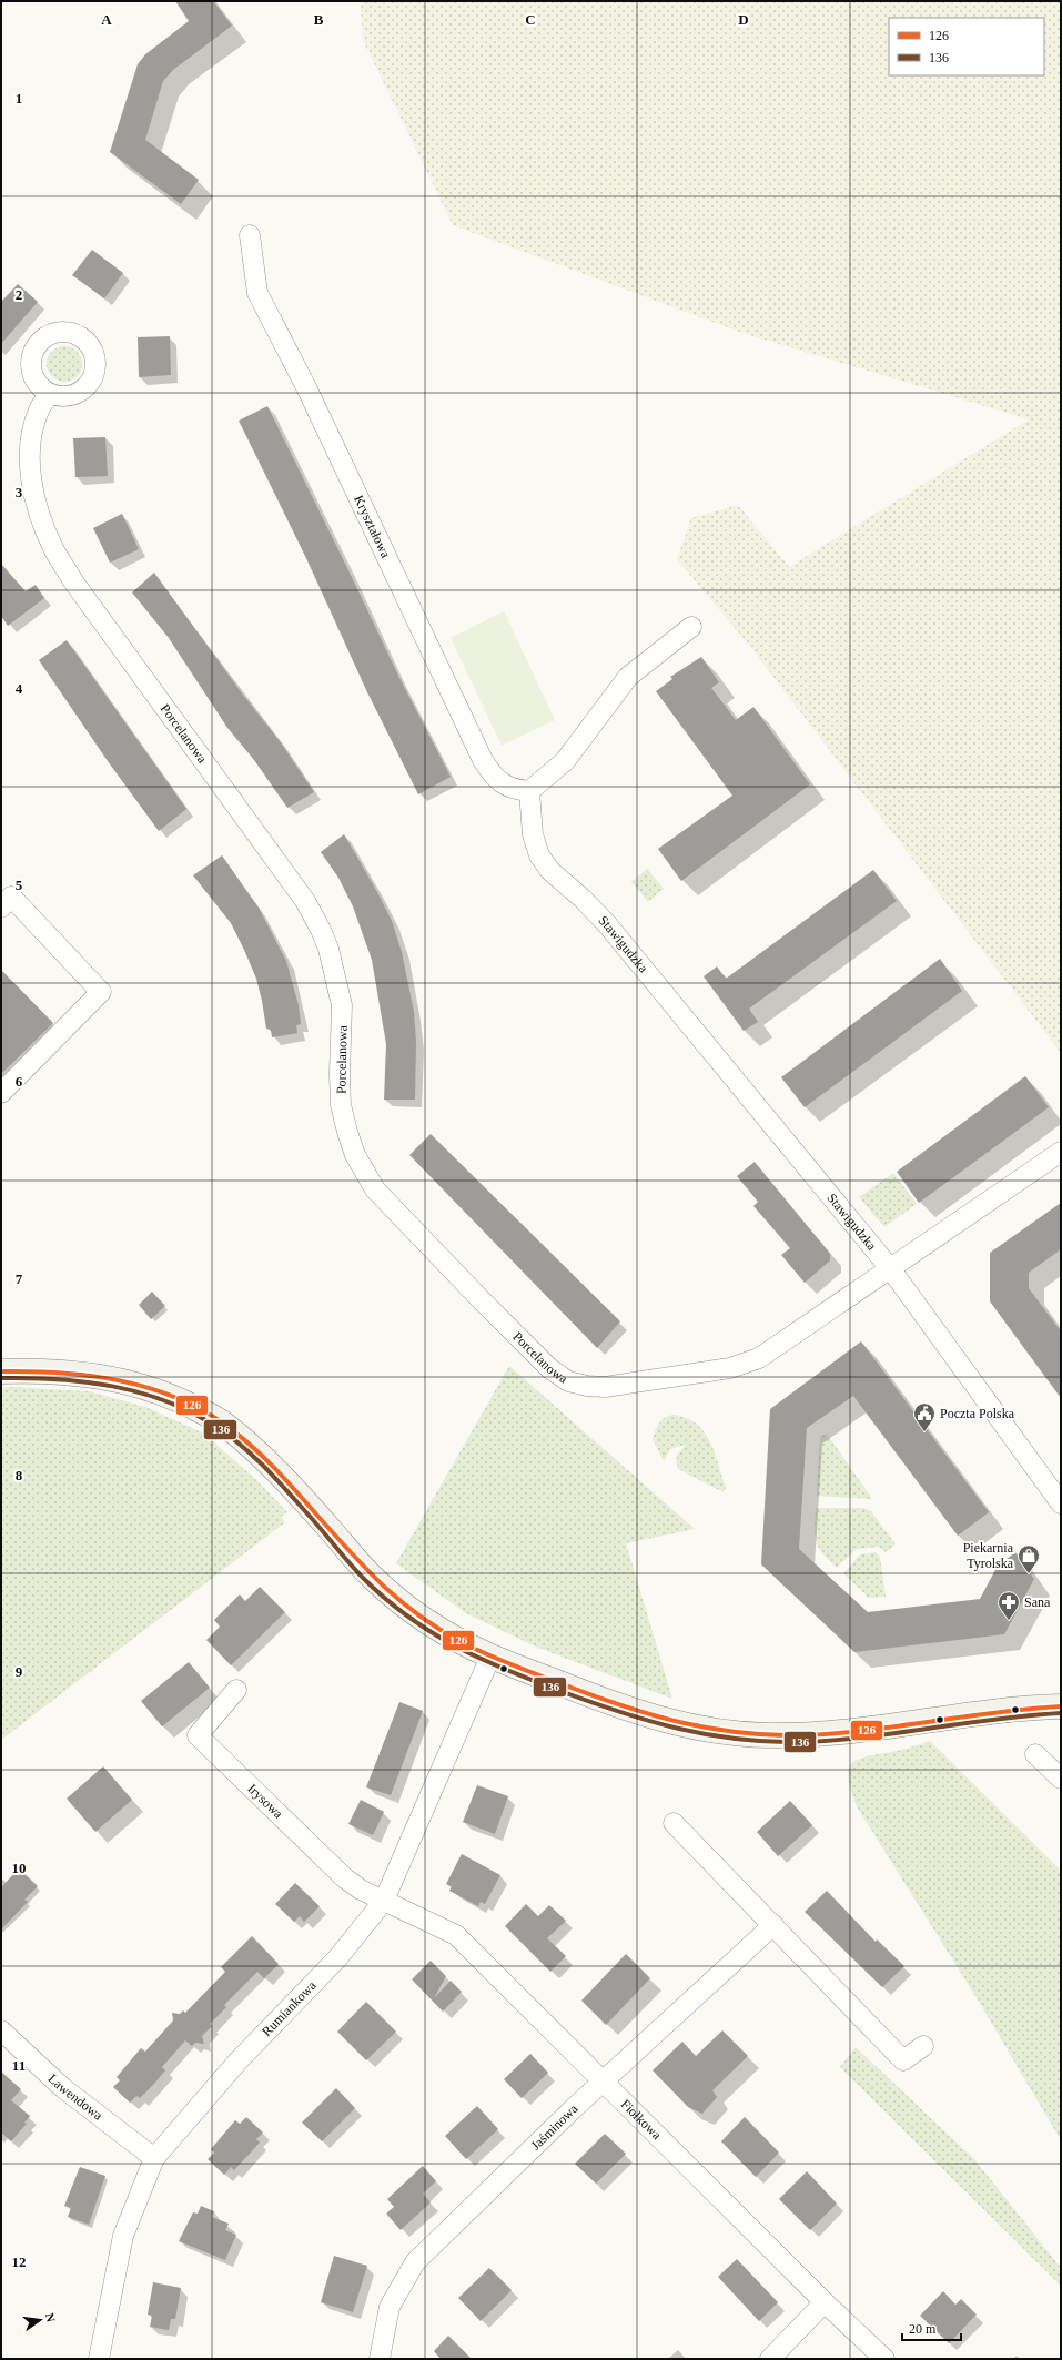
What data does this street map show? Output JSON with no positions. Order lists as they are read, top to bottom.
{
  "streets": {
    "street": [
      "Kryształowa",
      "Porcelanowa",
      "Stawigudzka",
      "Irysowa",
      "Rumiankowa",
      "Lawendowa",
      "Fiołkowa",
      "Jaśminowa"
    ]
  },
  "crossings": [
    ["Kryształowa", "Stawigudzka"],
    ["Porcelanowa", "Stawigudzka"],
    ["Irysowa", "Rumiankowa"],
    ["Irysowa", "Fiołkowa"],
    ["Rumiankowa", "Lawendowa"],
    ["Rumiankowa", "Fiołkowa"],
    ["Fiołkowa", "Jaśminowa"]
  ],
  "places": {
    "public building": ["Poczta Polska"],
    "shop": ["Piekarnia Tyrolska"],
    "pharmacy": ["Sana"]
  },
  "lines": ["transit line 126", "transit line 136"],
  "legend": ["126", "136"],
  "scale_bar": "20 m",
  "north": "right",
  "grid": {
    "columns": [
      "A",
      "B",
      "C",
      "D"
    ],
    "rows": [
      "1",
      "2",
      "3",
      "4",
      "5",
      "6",
      "7",
      "8",
      "9",
      "10",
      "11",
      "12"
    ]
  }
}
